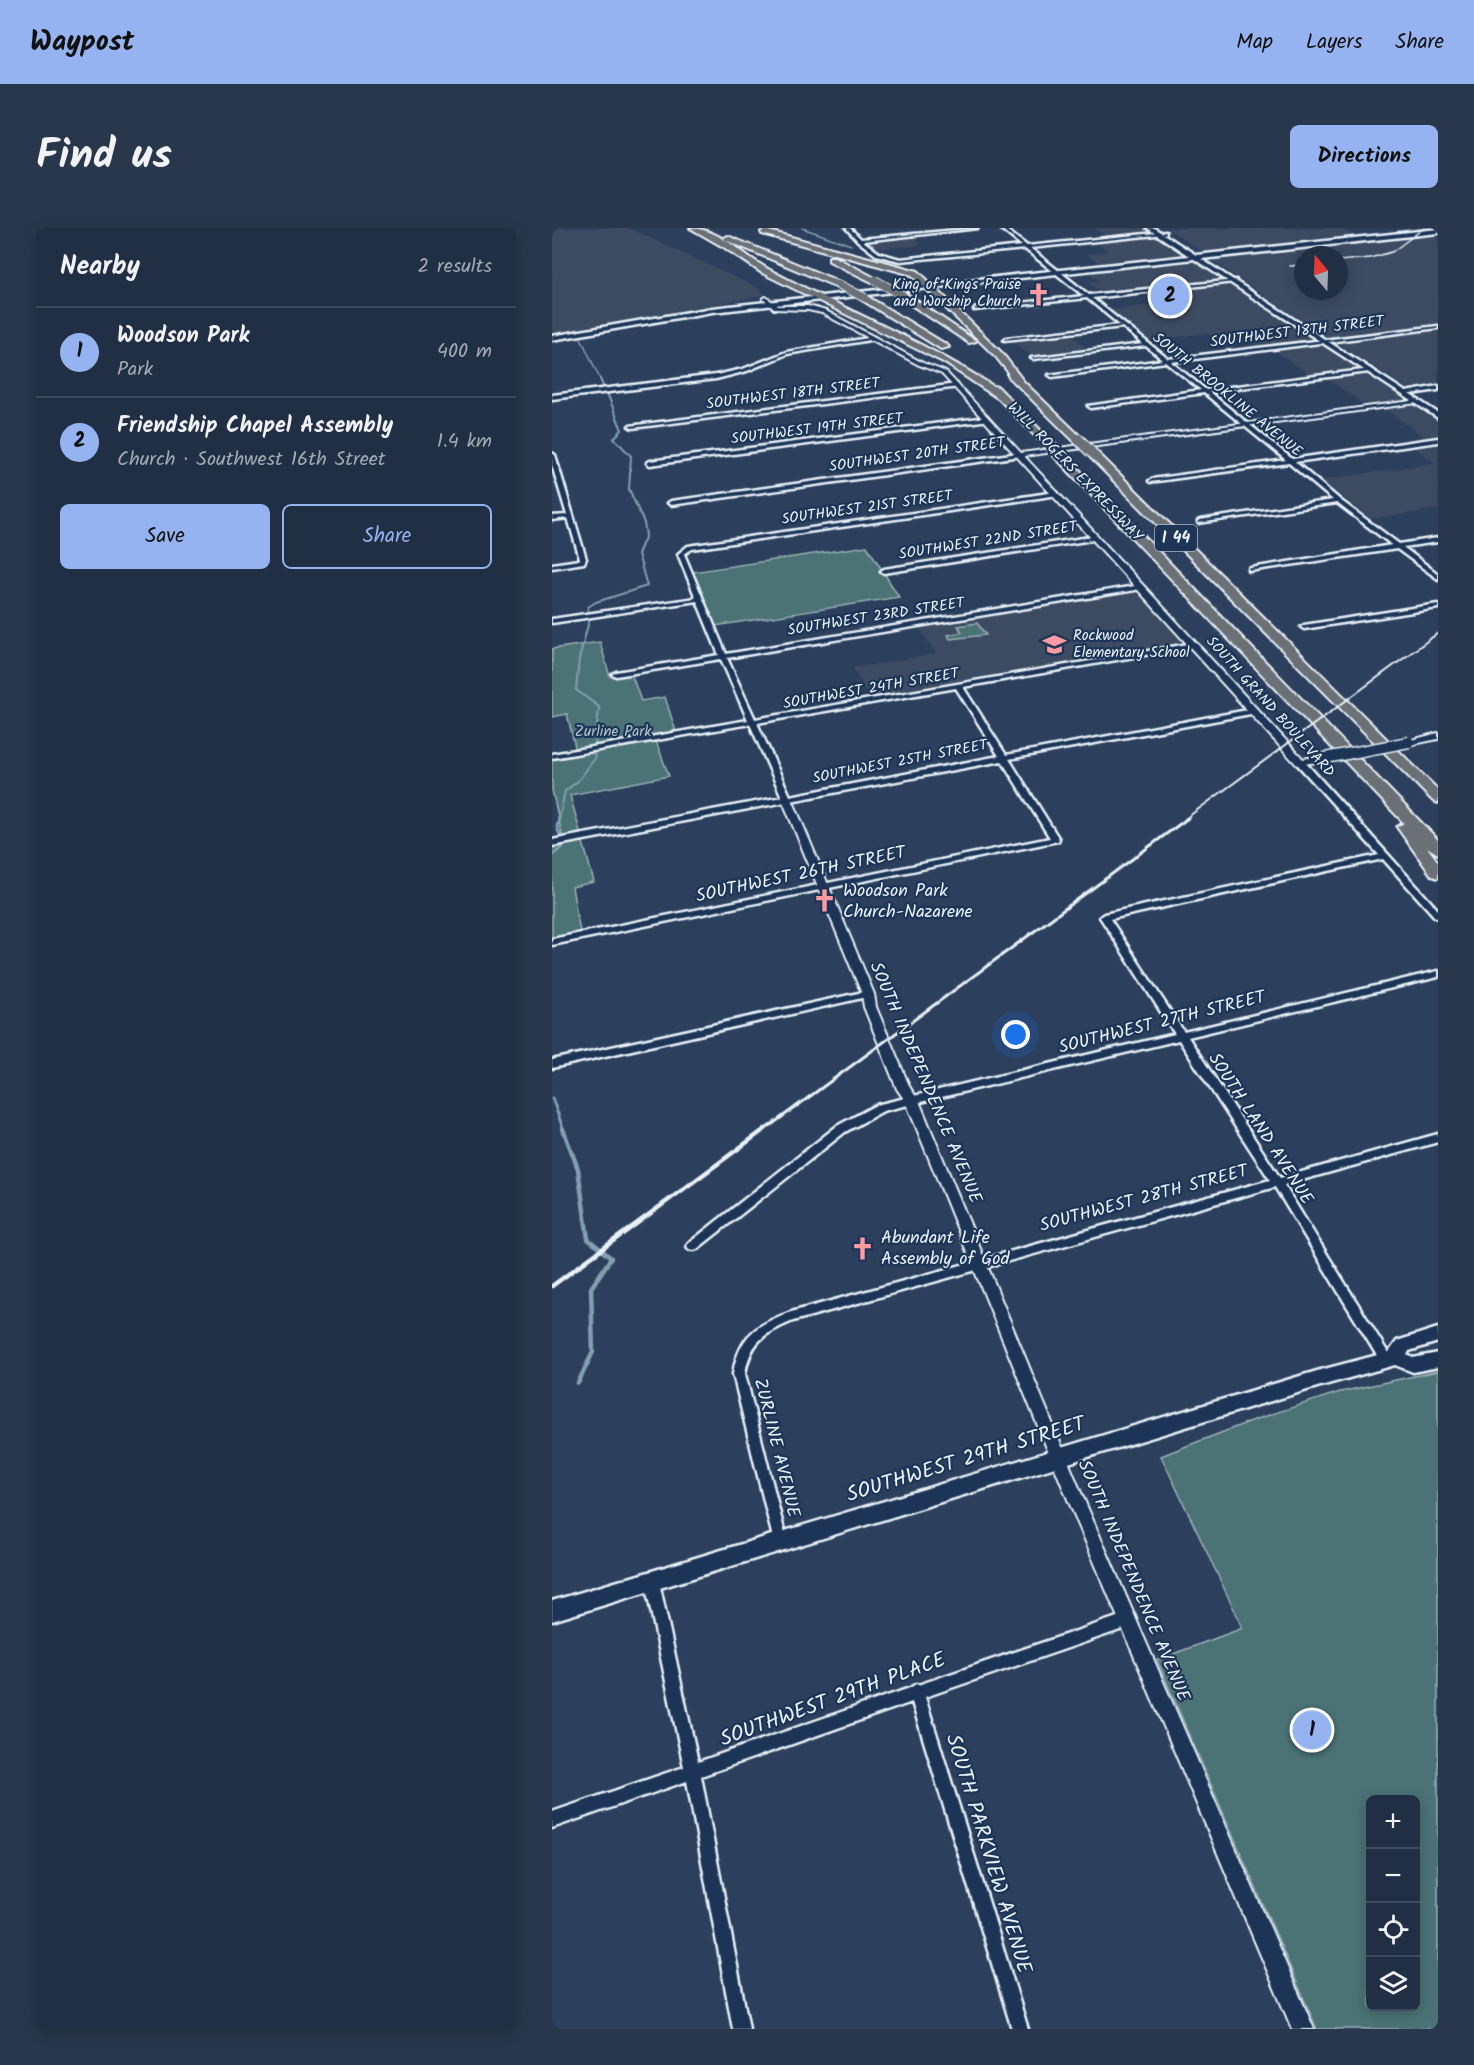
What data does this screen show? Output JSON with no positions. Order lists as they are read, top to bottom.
{
  "streets": {
    "highway": ["WILL ROGERS EXPRESSWAY", "I 44"],
    "main road": ["SOUTHWEST 29TH STREET"],
    "street": [
      "SOUTHWEST 18TH STREET",
      "SOUTH BROOKLINE AVENUE",
      "SOUTHWEST 19TH STREET",
      "SOUTHWEST 20TH STREET",
      "SOUTHWEST 21ST STREET",
      "SOUTHWEST 22ND STREET",
      "SOUTHWEST 23RD STREET",
      "SOUTHWEST 24TH STREET",
      "SOUTH GRAND BOULEVARD",
      "SOUTHWEST 25TH STREET",
      "SOUTHWEST 26TH STREET",
      "SOUTHWEST 27TH STREET",
      "SOUTH INDEPENDENCE AVENUE",
      "SOUTH LAND AVENUE",
      "SOUTHWEST 28TH STREET",
      "ZURLINE AVENUE",
      "SOUTHWEST 29TH PLACE",
      "SOUTH PARKVIEW AVENUE"
    ]
  },
  "crossings": [
    ["SOUTHWEST 18TH STREET", "SOUTH BROOKLINE AVENUE"],
    ["SOUTHWEST 18TH STREET", "SOUTH GRAND BOULEVARD"],
    ["SOUTH BROOKLINE AVENUE", "SOUTHWEST 20TH STREET"],
    ["SOUTHWEST 19TH STREET", "SOUTH GRAND BOULEVARD"],
    ["SOUTHWEST 20TH STREET", "SOUTH GRAND BOULEVARD"],
    ["SOUTHWEST 21ST STREET", "SOUTH GRAND BOULEVARD"],
    ["SOUTHWEST 21ST STREET", "SOUTH INDEPENDENCE AVENUE"],
    ["SOUTHWEST 22ND STREET", "SOUTH GRAND BOULEVARD"],
    ["SOUTHWEST 23RD STREET", "SOUTH GRAND BOULEVARD"],
    ["SOUTHWEST 23RD STREET", "SOUTH INDEPENDENCE AVENUE"],
    ["SOUTHWEST 24TH STREET", "SOUTH GRAND BOULEVARD"],
    ["SOUTHWEST 24TH STREET", "SOUTH INDEPENDENCE AVENUE"],
    ["SOUTH GRAND BOULEVARD", "SOUTHWEST 25TH STREET"],
    ["SOUTH GRAND BOULEVARD", "SOUTH LAND AVENUE"],
    ["SOUTHWEST 25TH STREET", "SOUTHWEST 26TH STREET"],
    ["SOUTHWEST 25TH STREET", "SOUTH INDEPENDENCE AVENUE"],
    ["SOUTHWEST 26TH STREET", "SOUTH INDEPENDENCE AVENUE"],
    ["SOUTHWEST 27TH STREET", "SOUTH INDEPENDENCE AVENUE"],
    ["SOUTHWEST 27TH STREET", "SOUTH LAND AVENUE"],
    ["SOUTH INDEPENDENCE AVENUE", "SOUTHWEST 28TH STREET"],
    ["SOUTH INDEPENDENCE AVENUE", "SOUTHWEST 29TH STREET"],
    ["SOUTH INDEPENDENCE AVENUE", "SOUTHWEST 29TH PLACE"],
    ["SOUTH LAND AVENUE", "SOUTHWEST 28TH STREET"],
    ["SOUTH LAND AVENUE", "SOUTHWEST 29TH STREET"],
    ["SOUTHWEST 28TH STREET", "ZURLINE AVENUE"],
    ["ZURLINE AVENUE", "SOUTHWEST 29TH STREET"],
    ["SOUTHWEST 29TH PLACE", "SOUTH PARKVIEW AVENUE"]
  ],
  "parks": ["Zurline Park"],
  "places": {
    "church": ["King of Kings Praise and Worship Church", "Woodson Park Church-Nazarene", "Abundant Life Assembly of God"],
    "school or university": ["Rockwood Elementary School"]
  },
  "north": "top",
  "page": {
    "header": "Waypost",
    "nav": ["Map", "Layers", "Share"],
    "title": "Find us",
    "buttons": [
      "Directions",
      ["Save", "Share"]
    ],
    "heading": ["Nearby", "2 results"],
    "pins": ["2", "1"],
    "list": [
      {
        "mark": "1",
        "name": "Woodson Park",
        "note": "Park",
        "value": "400 m"
      },
      {
        "mark": "2",
        "name": "Friendship Chapel Assembly",
        "note": "Church · Southwest 16th Street",
        "value": "1.4 km"
      }
    ],
    "map_buttons": ["+", "−"]
  }
}
